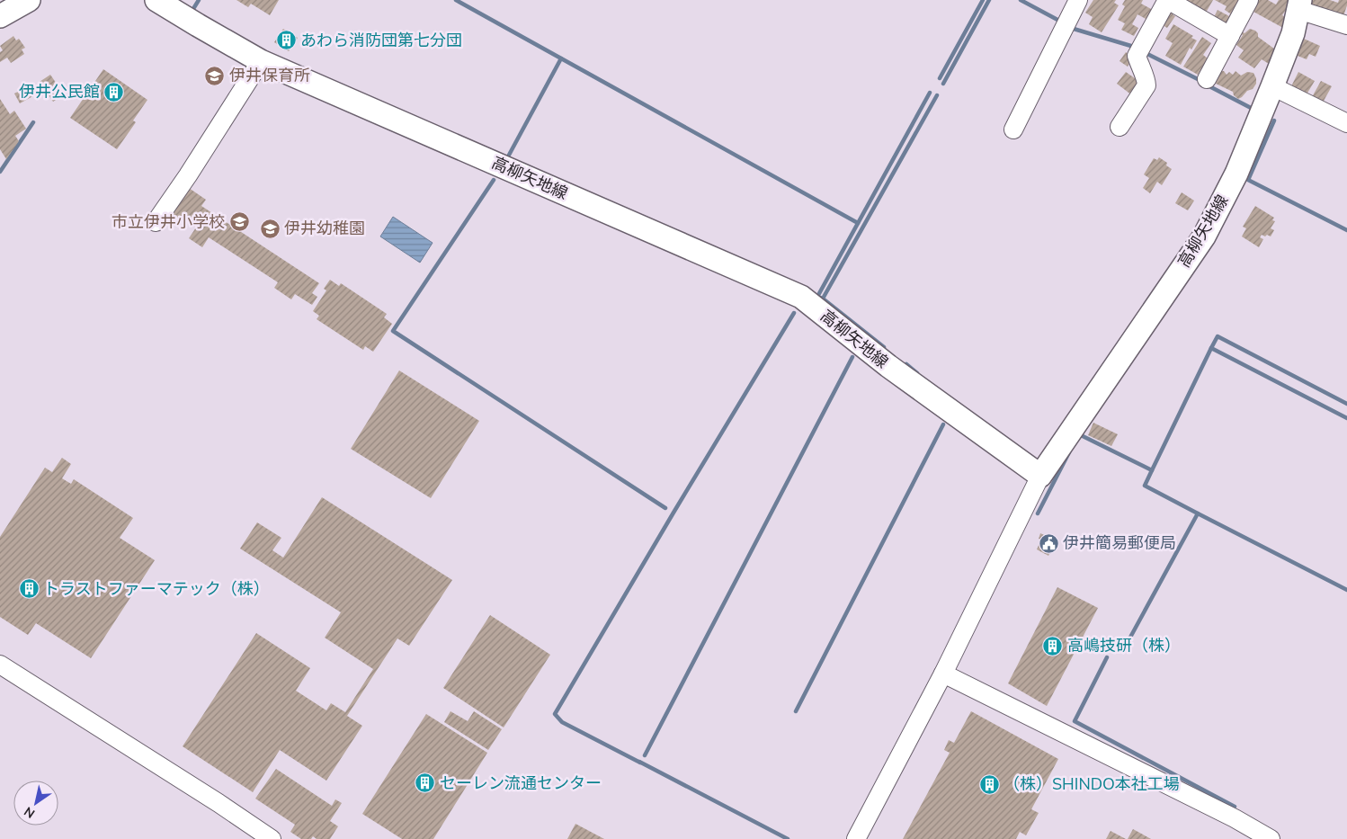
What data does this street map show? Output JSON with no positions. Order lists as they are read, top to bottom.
{
  "streets": {
    "main road": ["高柳矢地線"]
  },
  "places": {
    "building": [
      "あわら消防団第七分団",
      "伊井公民館",
      "トラストファーマテック（株）",
      "高嶋技研（株）",
      "セーレン流通センター",
      "（株）SHINDO本社工場"
    ],
    "school or university": ["伊井保育所", "市立伊井小学校", "伊井幼稚園"],
    "public building": ["伊井簡易郵便局"]
  },
  "north": "bottom left"
}
